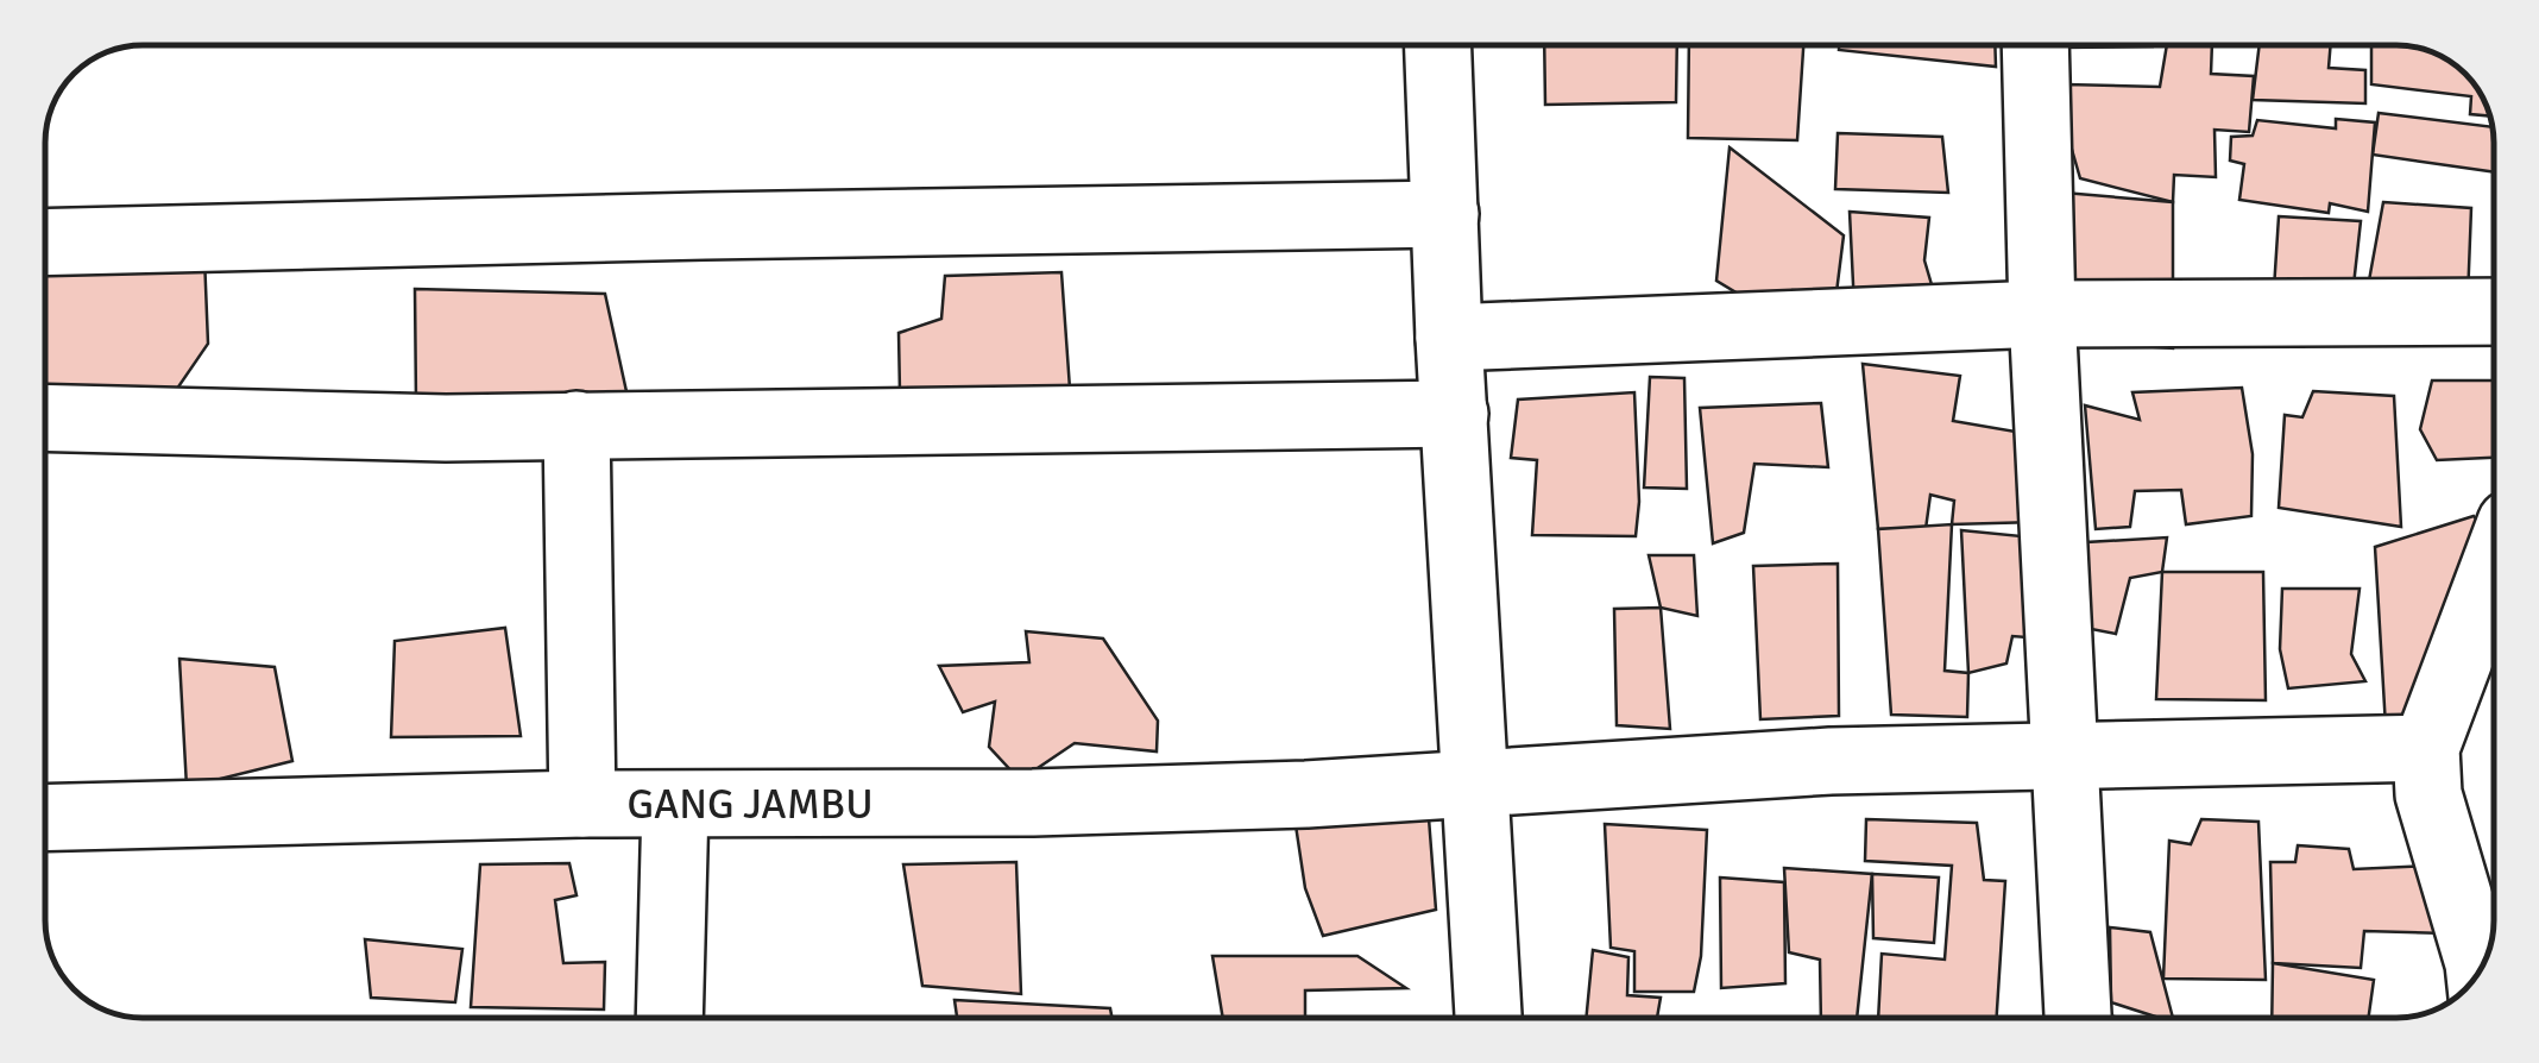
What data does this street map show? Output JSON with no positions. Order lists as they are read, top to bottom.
{
  "streets": {
    "street": ["GANG JAMBU"]
  }
}
